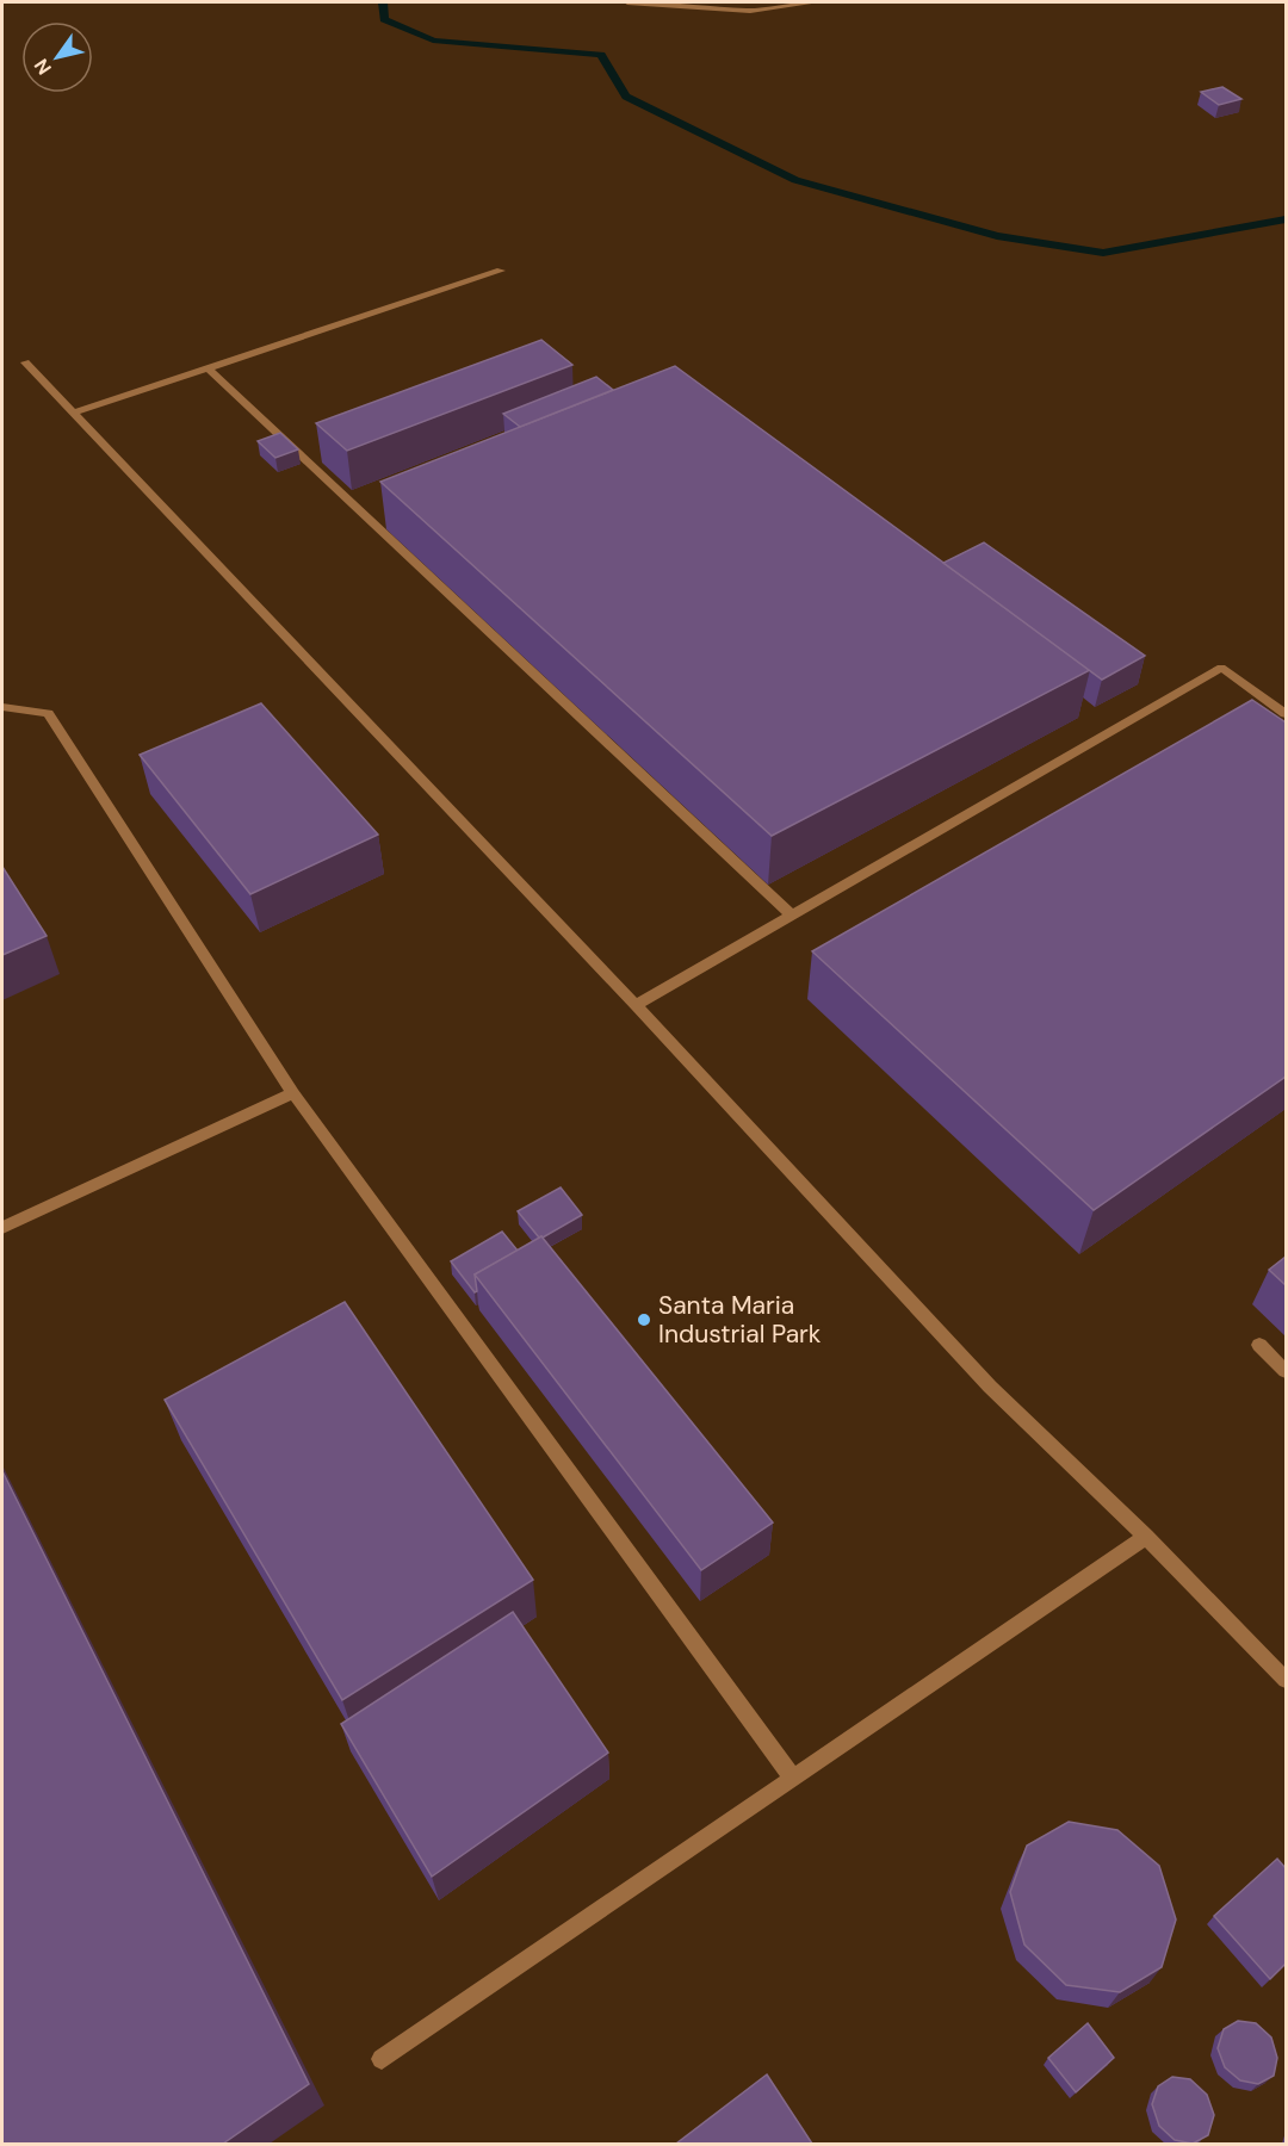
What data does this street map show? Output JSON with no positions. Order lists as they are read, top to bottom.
{
  "places": ["Santa Maria Industrial Park"],
  "north": "bottom left"
}
